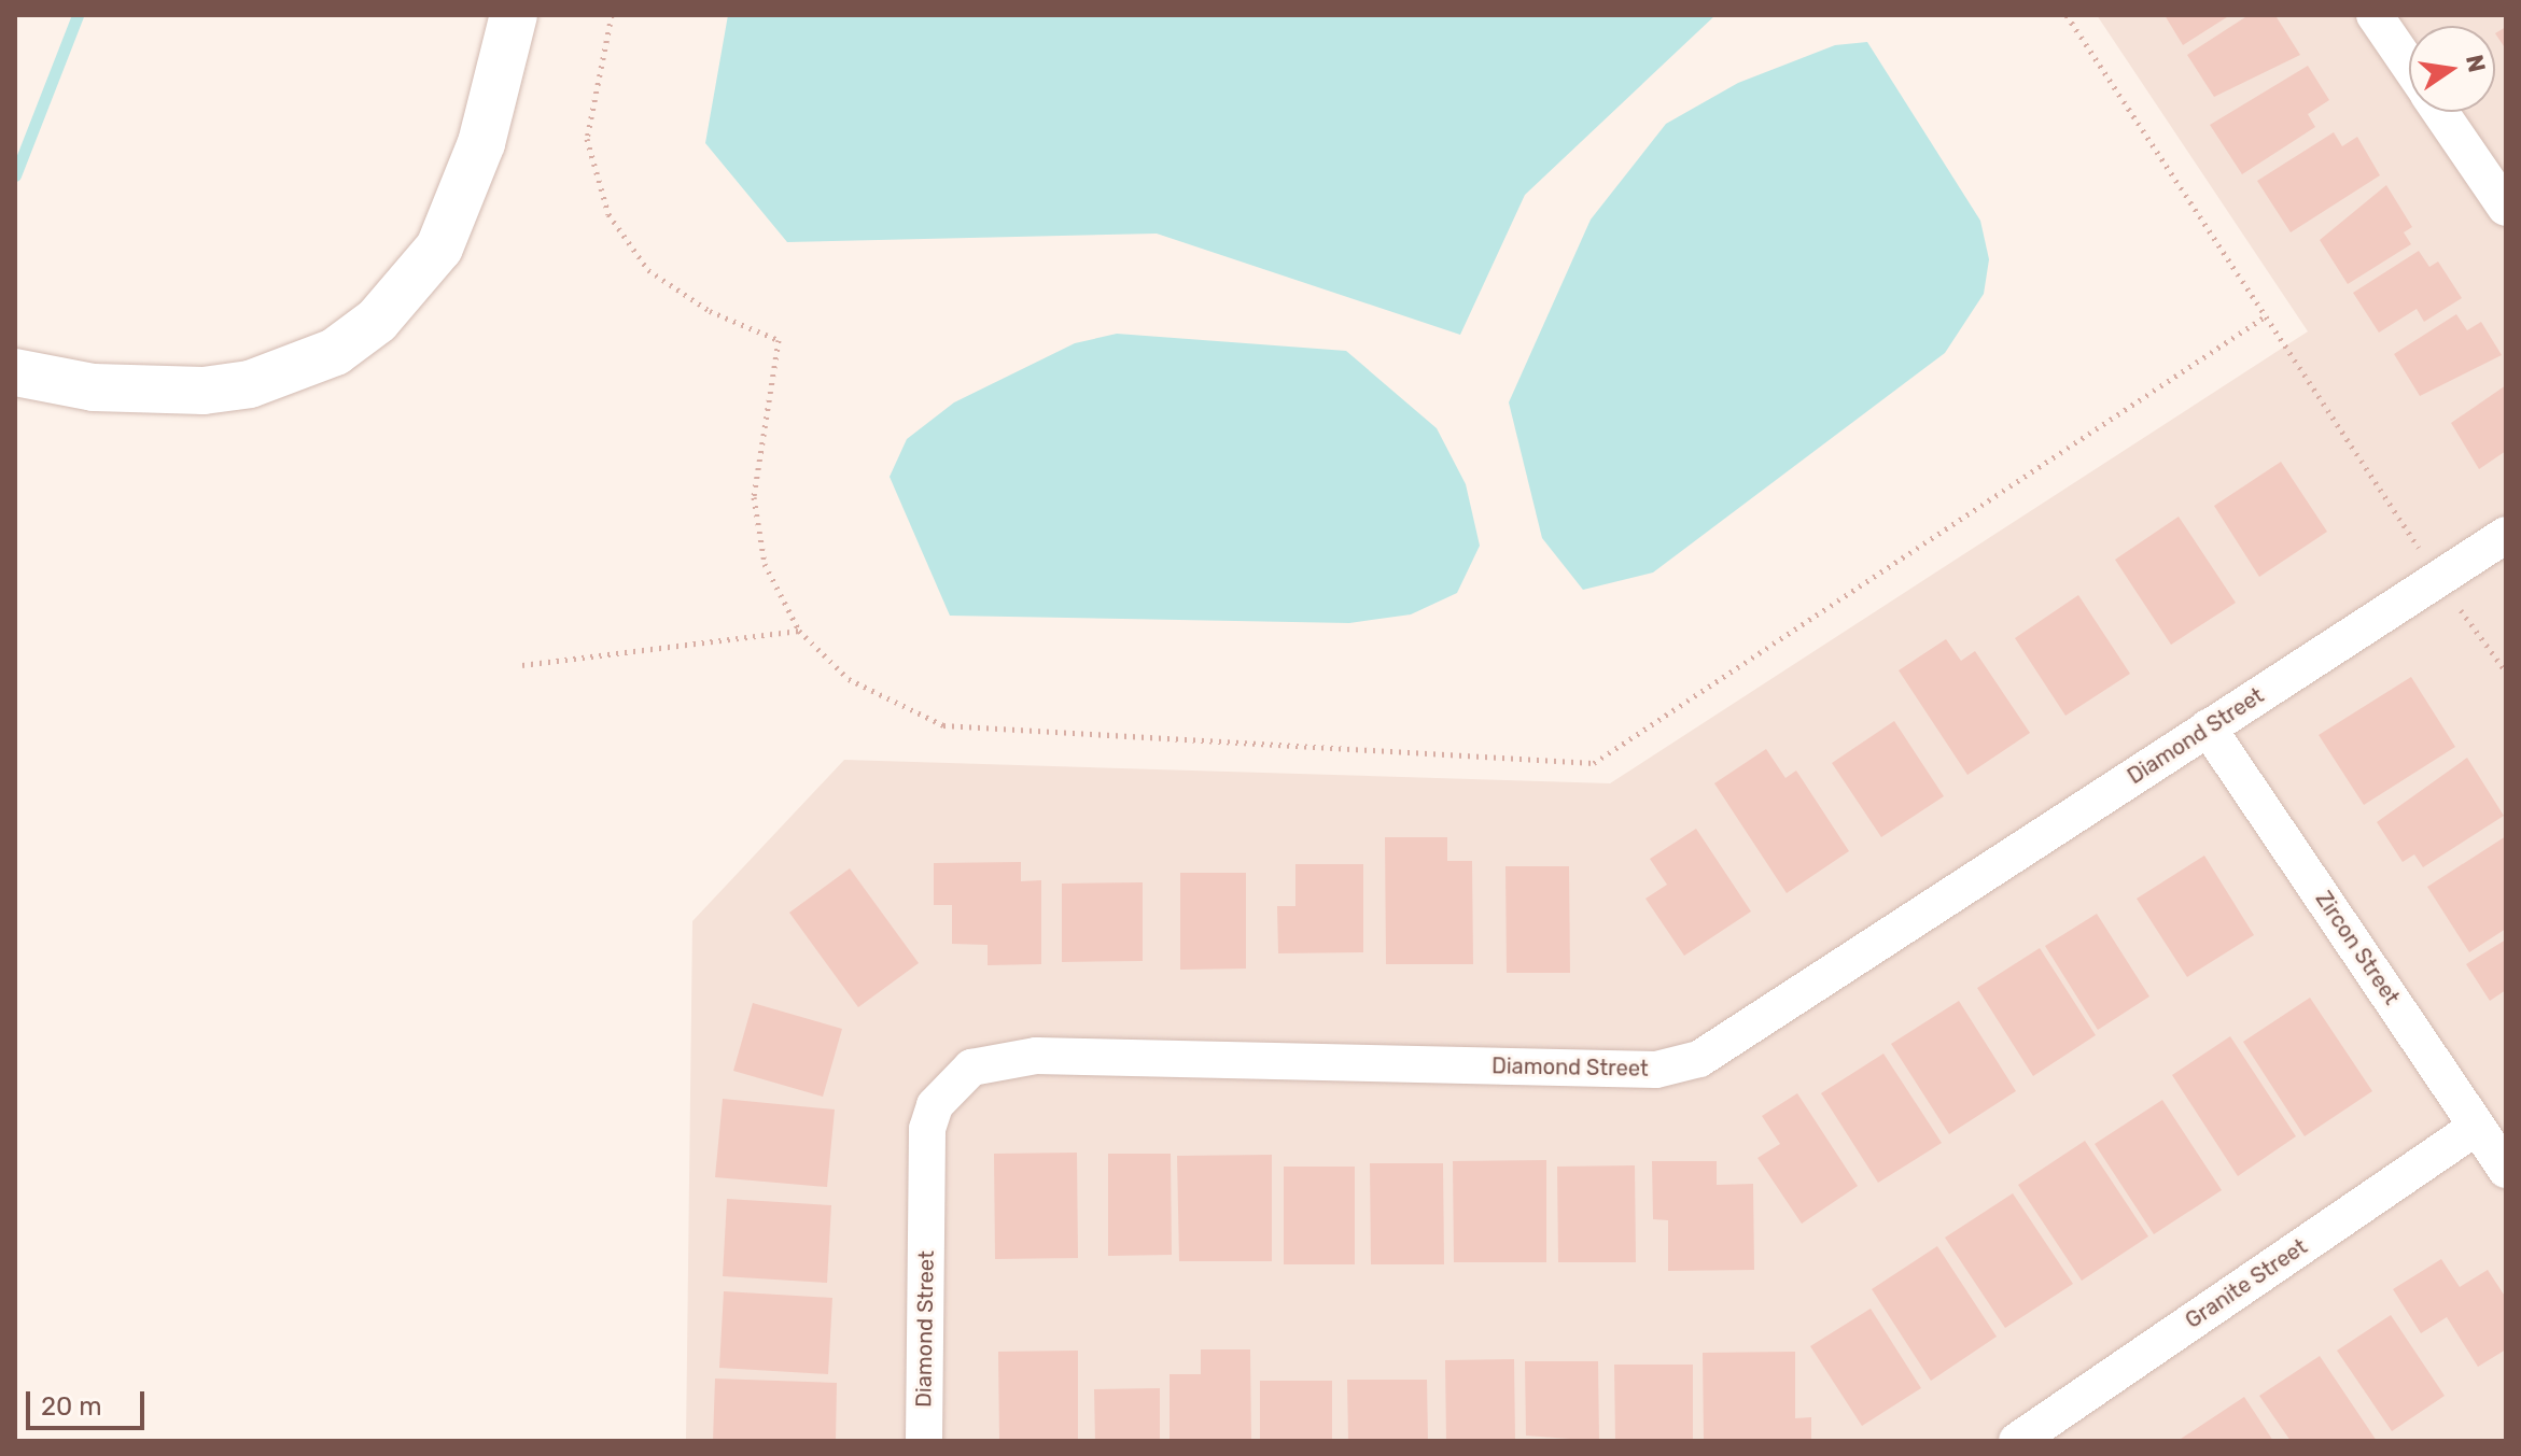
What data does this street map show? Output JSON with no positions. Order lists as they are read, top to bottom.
{
  "streets": {
    "street": ["Diamond Street", "Zircon Street", "Granite Street"]
  },
  "crossings": [
    ["Diamond Street", "Zircon Street"],
    ["Zircon Street", "Granite Street"]
  ],
  "scale_bar": "20 m",
  "north": "right"
}
